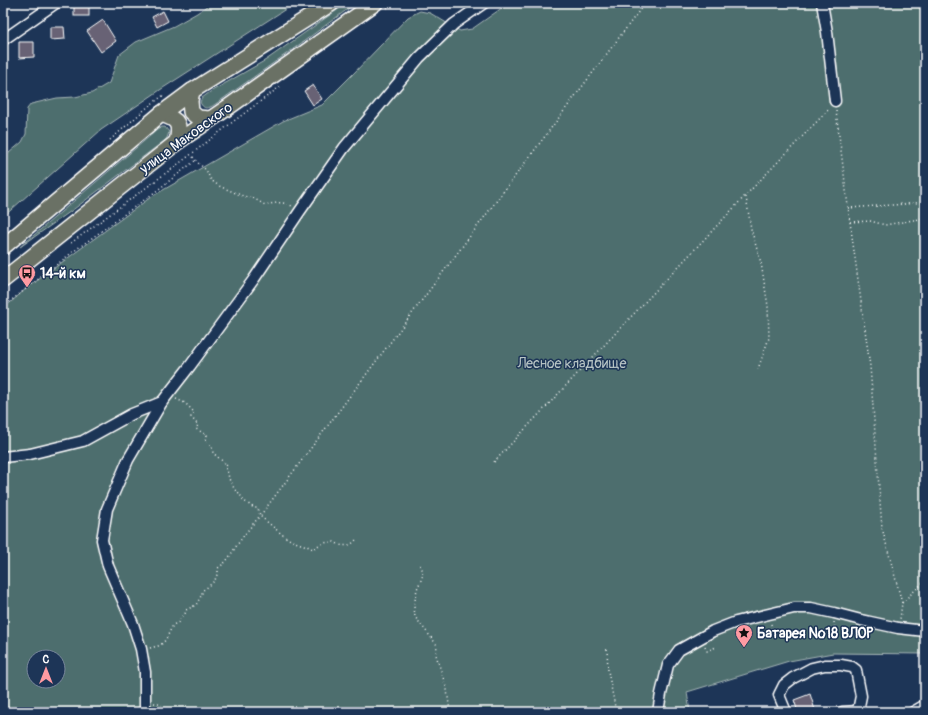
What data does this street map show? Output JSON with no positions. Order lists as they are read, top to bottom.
{
  "streets": {
    "highway": ["улица Маковского"]
  },
  "parks": ["Лесное кладбище"],
  "places": {
    "bus stop": ["14-й км"],
    "place": ["Батарея №18 ВЛОР"]
  },
  "north": "top"
}
